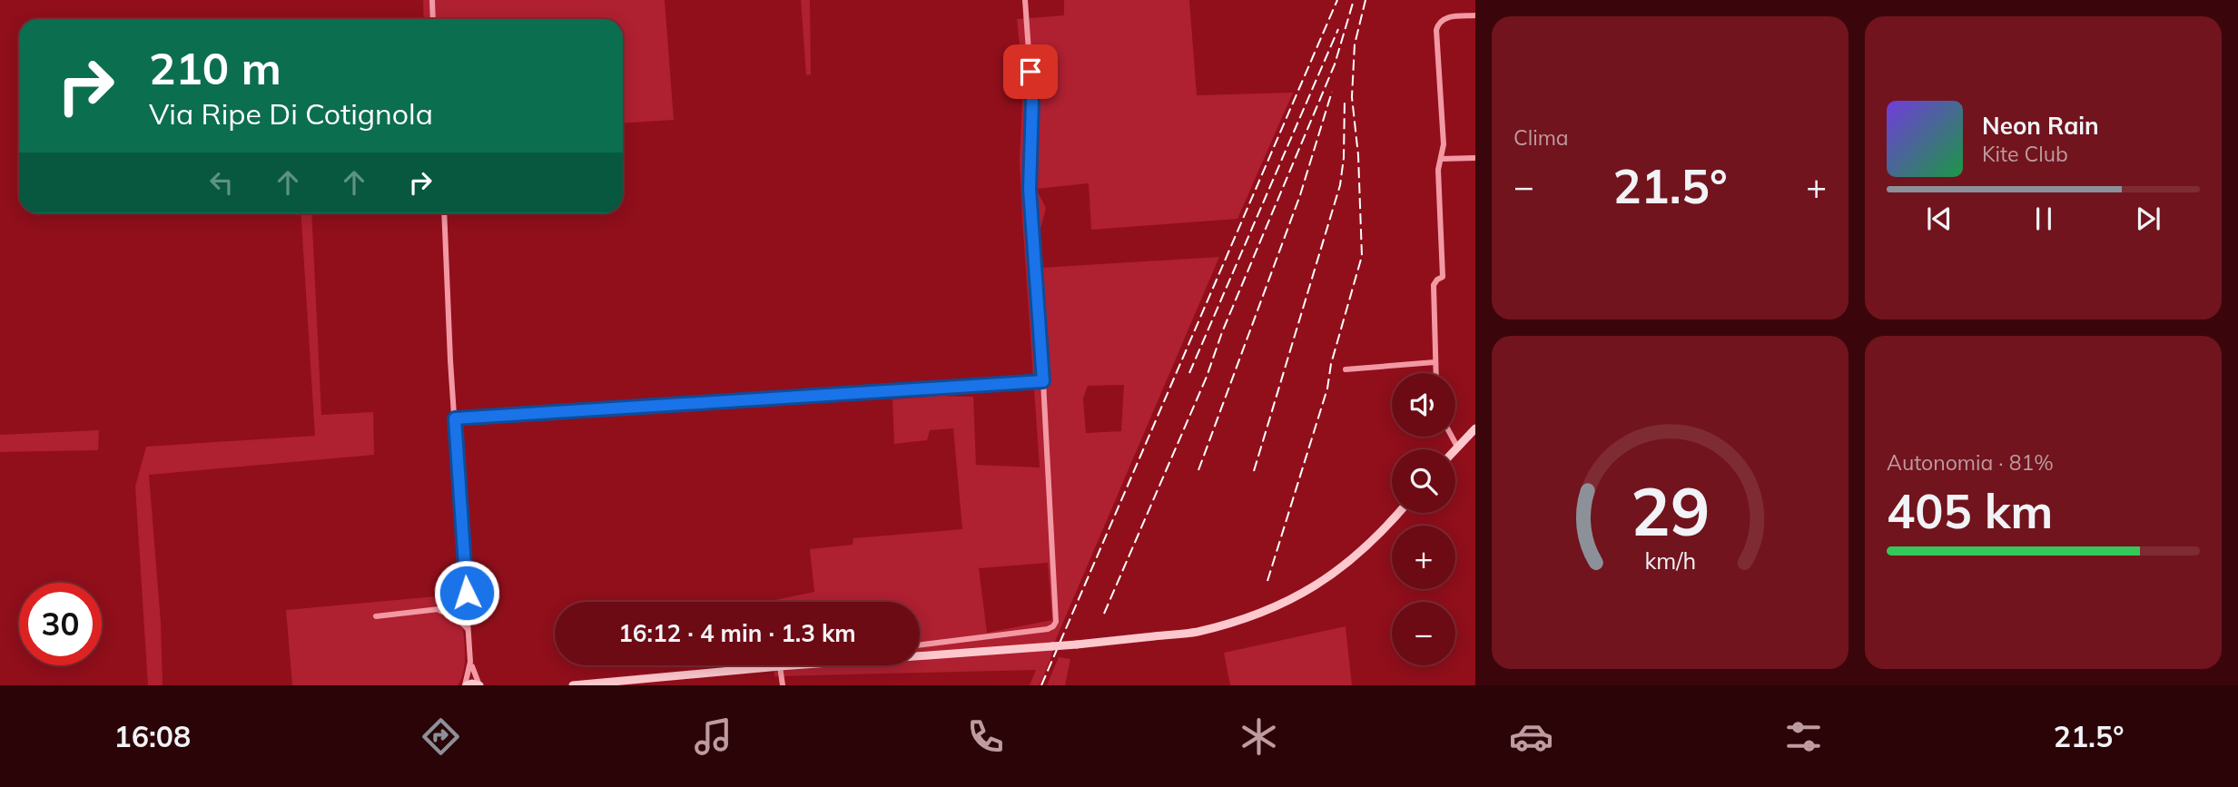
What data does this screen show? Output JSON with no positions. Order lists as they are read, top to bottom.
{
  "page": {
    "tile": [
      "Clima",
      ["Autonomia · 81%", "405 km"]
    ],
    "turn": ["210 m", "Via Ripe Di Cotignola"],
    "song": ["Neon Rain", "Kite Club"],
    "heat": ["−", "21.5°", "+"],
    "map_buttons": ["+", "−"],
    "limit": "30",
    "trip": "16:12 · 4 min · 1.3 km",
    "tabs": ["16:08", "21.5°"],
    "gauge": ["29", "km/h"]
  }
}
